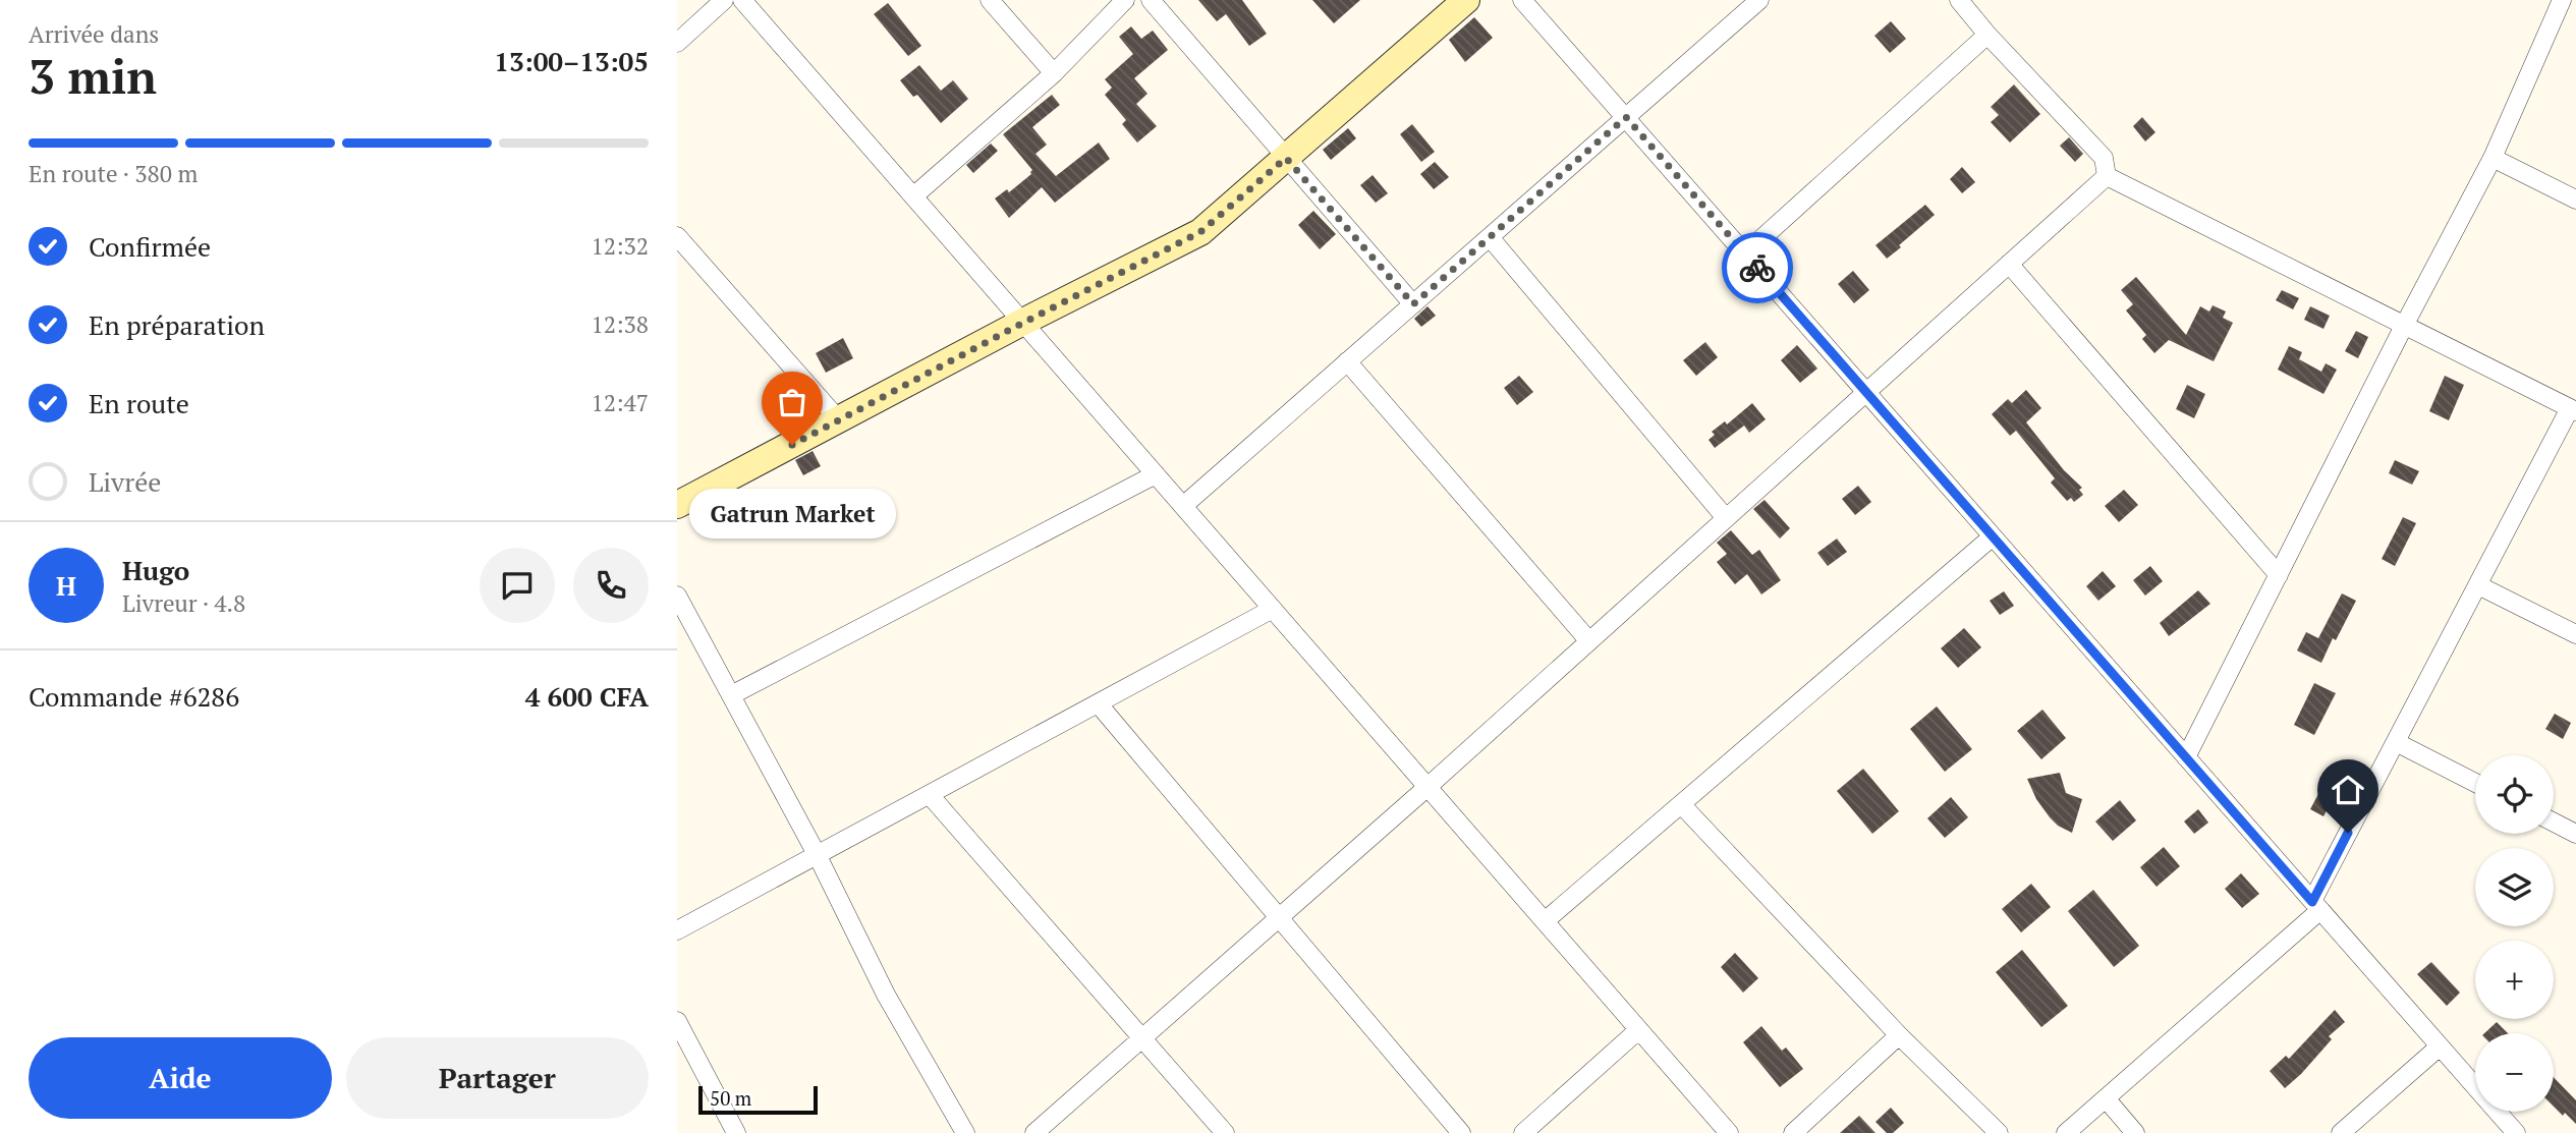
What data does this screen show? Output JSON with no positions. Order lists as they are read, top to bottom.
{
  "places": ["Gatrun Market"],
  "scale_bar": "50 m",
  "page": {
    "heading": ["3 min", "Arrivée dans", "13:00–13:05"],
    "panel": [
      "Hugo",
      "Livreur · 4.8",
      "Commande #6286",
      "4 600 CFA"
    ],
    "bar": "En route · 380 m",
    "list": [
      ["Confirmée", "12:32"],
      ["En préparation", "12:38"],
      ["En route", "12:47"],
      "Livrée"
    ],
    "bubble": "Gatrun Market",
    "round": "H",
    "map_buttons": ["+", "−"],
    "buttons": ["Aide", "Partager"],
    "scale": "50 m"
  }
}
